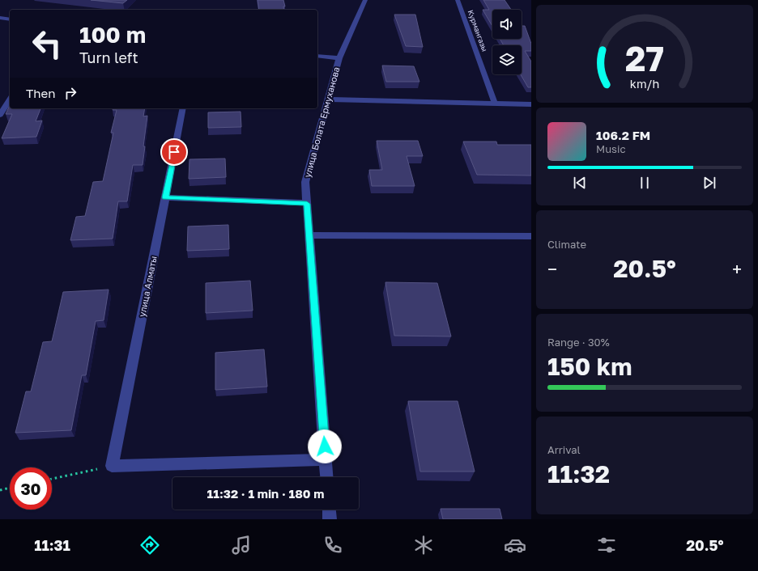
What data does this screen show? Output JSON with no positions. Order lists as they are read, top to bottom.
{
  "streets": {
    "street": ["Курмангазы", "улица Болата Ермуханова", "улица Алматы"]
  },
  "page": {
    "turn": ["100 m", "Turn left"],
    "then": "Then",
    "song": ["106.2 FM", "Music"],
    "tile": [
      "Climate",
      ["Range · 30%", "150 km"],
      ["Arrival", "11:32"]
    ],
    "heat": ["−", "20.5°", "+"],
    "limit": "30",
    "trip": "11:32 · 1 min · 180 m",
    "tabs": ["11:31", "20.5°"],
    "gauge": ["27", "km/h"]
  }
}
